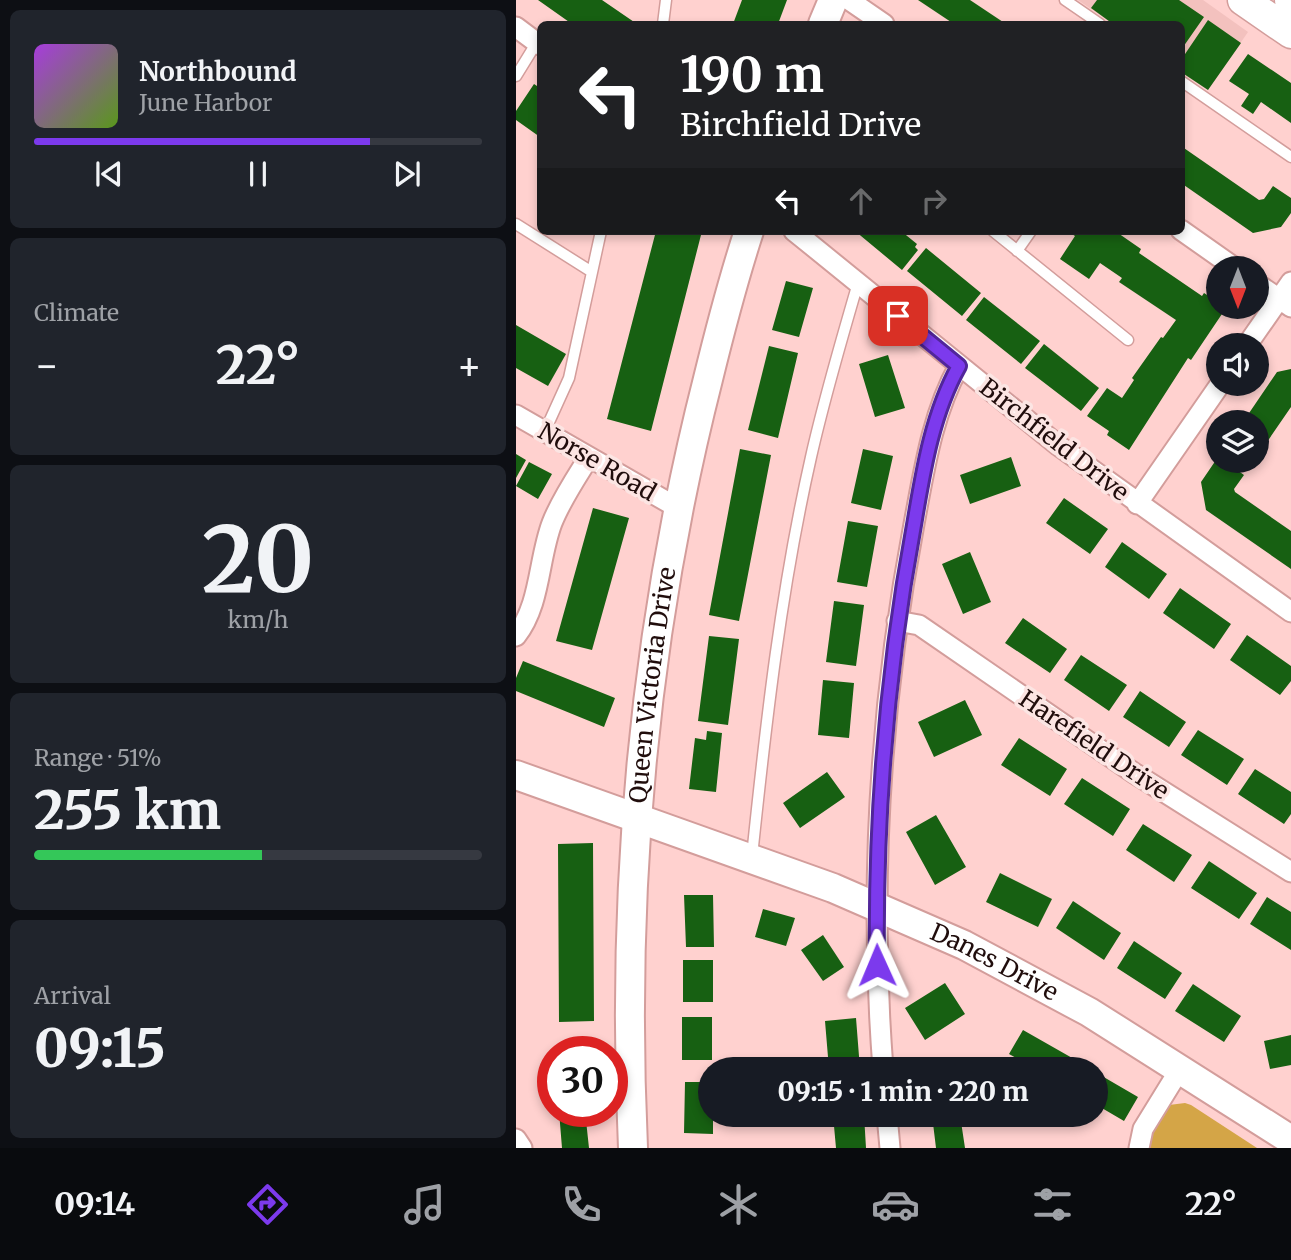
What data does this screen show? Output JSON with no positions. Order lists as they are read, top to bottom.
{
  "streets": {
    "street": [
      "Birchfield Drive",
      "Norse Road",
      "Queen Victoria Drive",
      "Harefield Drive",
      "Danes Drive"
    ]
  },
  "crossings": [
    ["Norse Road", "Queen Victoria Drive"],
    ["Queen Victoria Drive", "Danes Drive"]
  ],
  "north": "bottom",
  "page": {
    "turn": ["190 m", "Birchfield Drive"],
    "song": ["Northbound", "June Harbor"],
    "tile": [
      "Climate",
      ["20", "km/h"],
      ["Range · 51%", "255 km"],
      ["Arrival", "09:15"]
    ],
    "heat": ["−", "22°", "+"],
    "limit": "30",
    "trip": "09:15 · 1 min · 220 m",
    "tabs": ["09:14", "22°"]
  }
}
